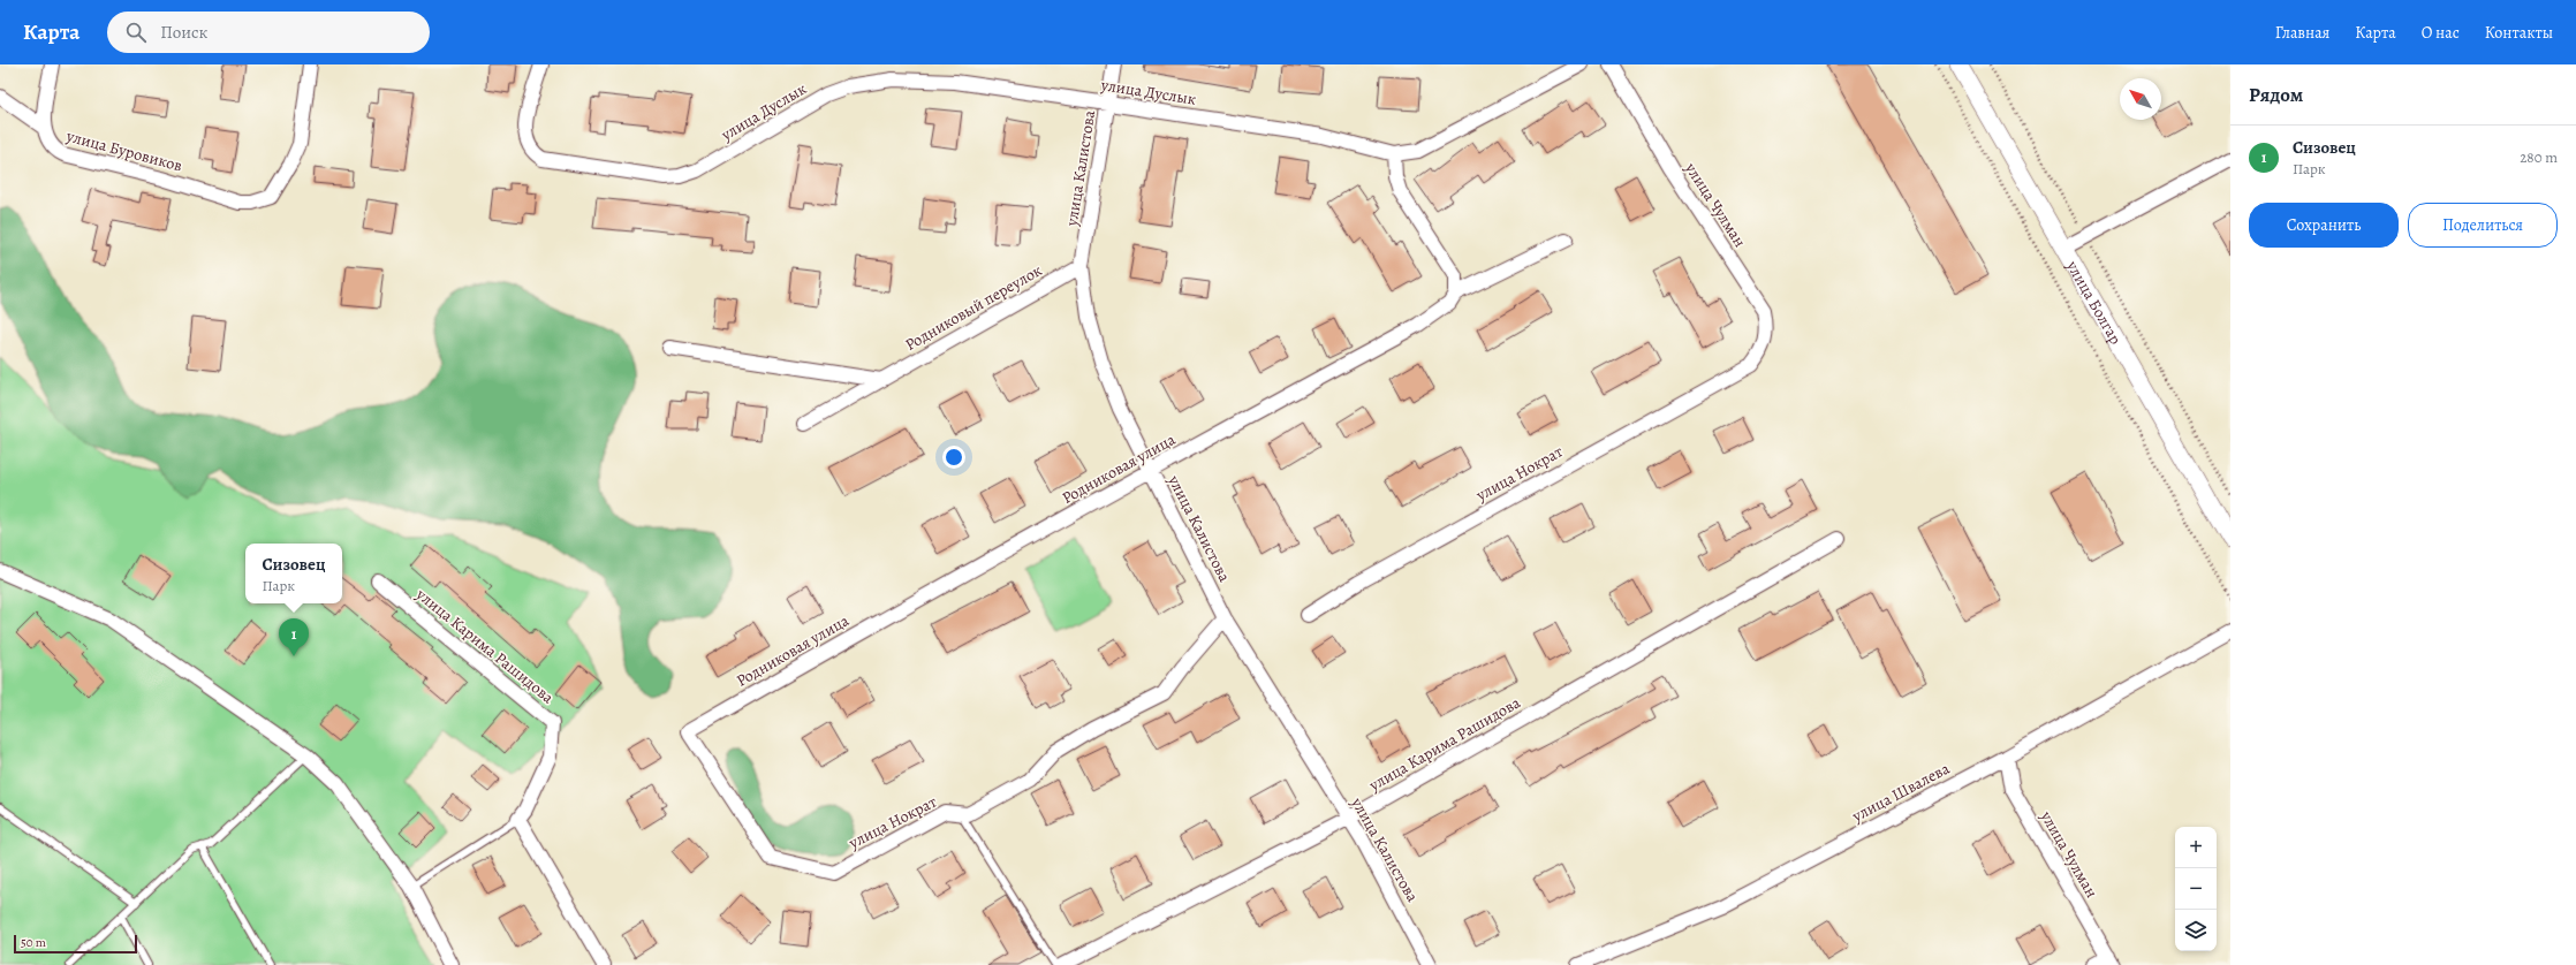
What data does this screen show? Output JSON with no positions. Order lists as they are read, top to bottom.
{
  "streets": {
    "street": [
      "улица Дуслык",
      "улица Буровиков",
      "улица Калистова",
      "улица Чулман",
      "улица Болгар",
      "Родниковый переулок",
      "Родниковая улица",
      "улица Нократ",
      "улица Карима Рашидова",
      "улица Швалева"
    ]
  },
  "crossings": [
    ["улица Дуслык", "улица Калистова"],
    ["улица Калистова", "Родниковый переулок"],
    ["улица Калистова", "Родниковая улица"],
    ["улица Калистова", "улица Нократ"],
    ["улица Калистова", "улица Карима Рашидова"],
    ["улица Чулман", "улица Нократ"],
    ["улица Чулман", "улица Швалева"],
    ["Родниковая улица", "улица Нократ"]
  ],
  "scale_bar": "50 m",
  "north": "top left",
  "page": {
    "header": "Карта",
    "search": "Поиск",
    "nav": [
      "Главная",
      "Карта",
      "О нас",
      "Контакты"
    ],
    "heading": "Рядом",
    "list": [
      {
        "mark": "1",
        "name": "Сизовец",
        "note": "Парк",
        "value": "280 m"
      }
    ],
    "buttons": ["Сохранить", "Поделиться"],
    "popup": ["Сизовец", "Парк"],
    "pins": "1",
    "map_buttons": ["+", "−"],
    "scale": "50 m"
  }
}
